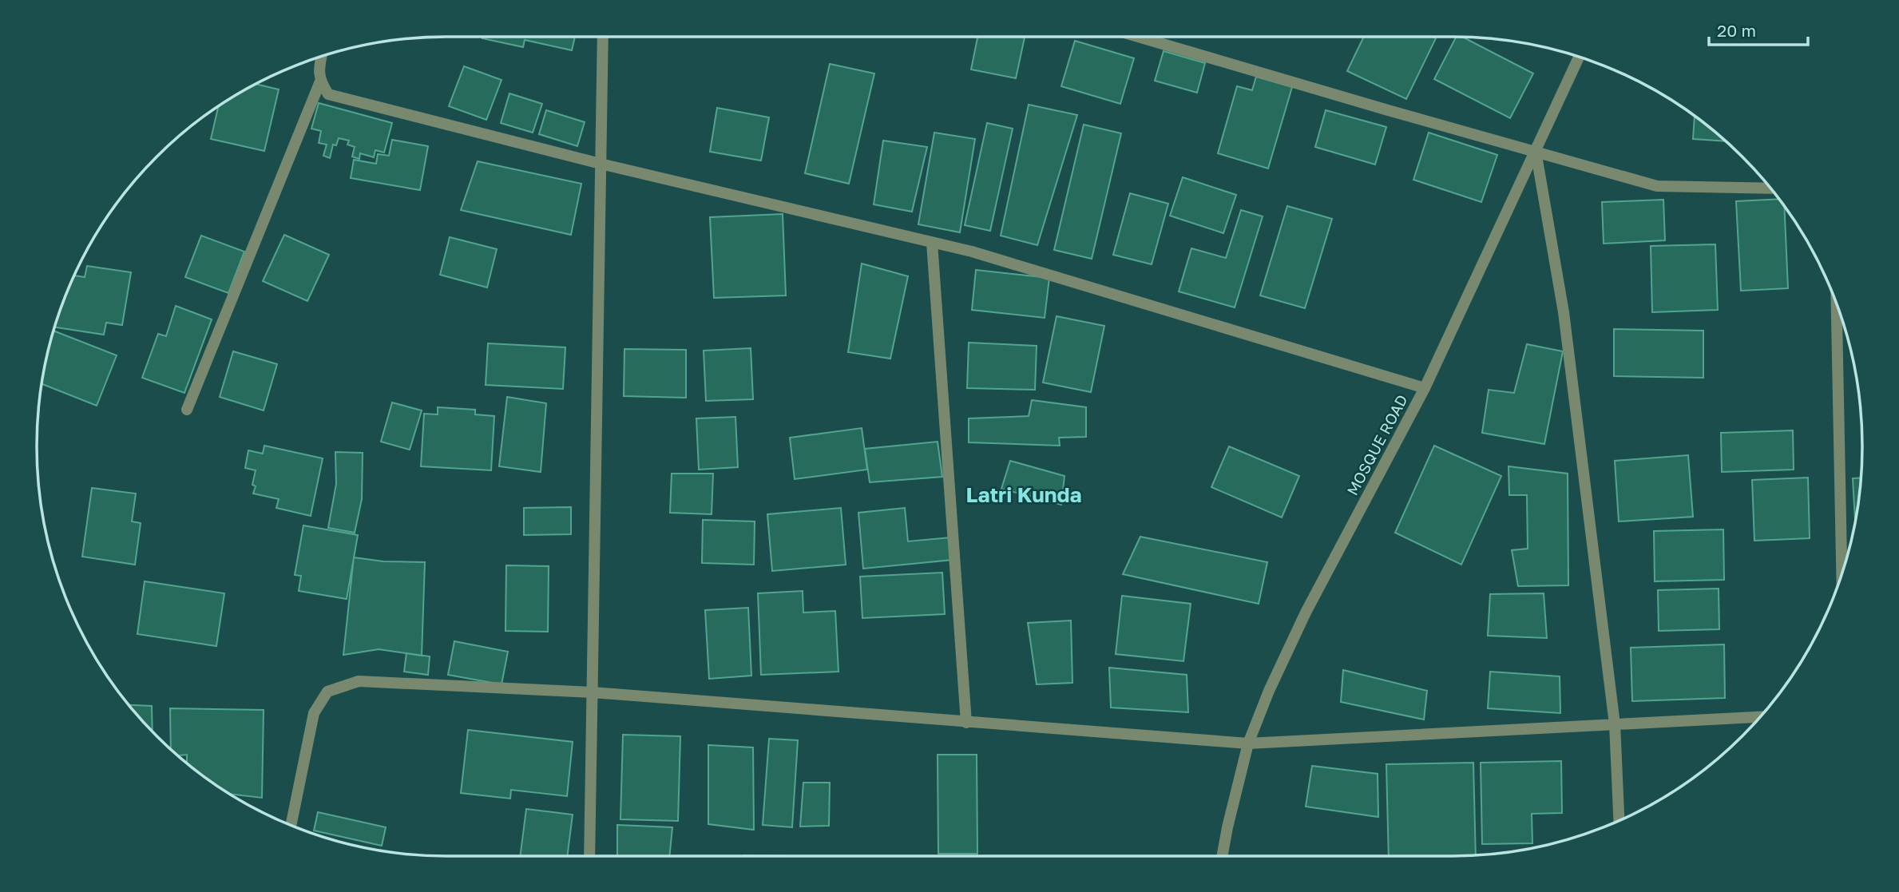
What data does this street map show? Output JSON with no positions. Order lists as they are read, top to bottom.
{
  "streets": {
    "street": ["MOSQUE ROAD"]
  },
  "districts": ["Latri Kunda"],
  "scale_bar": "20 m"
}
